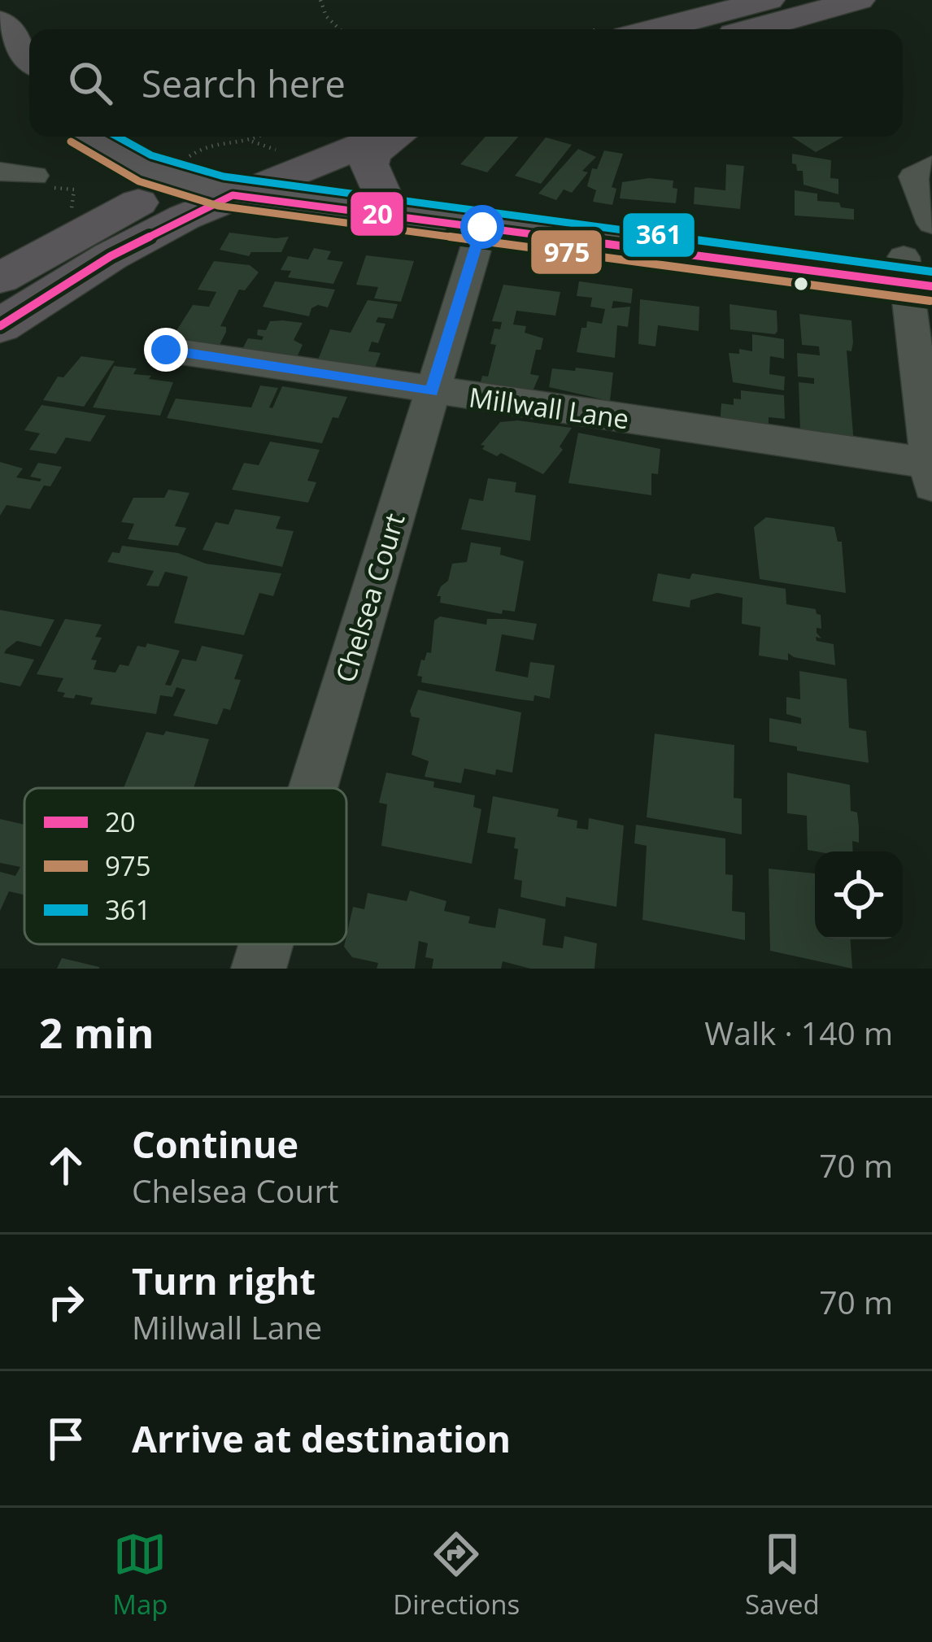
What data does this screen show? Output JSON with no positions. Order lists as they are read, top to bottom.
{
  "streets": {
    "street": ["Millwall Lane", "Chelsea Court"]
  },
  "crossings": [
    ["Millwall Lane", "Chelsea Court"]
  ],
  "lines": ["transit line 361", "transit line 975", "transit line 20"],
  "legend": ["20", "975", "361"],
  "page": {
    "search": "Search here",
    "heading": ["2 min", "Walk · 140 m"],
    "list": [
      ["Continue", "Chelsea Court", "70 m"],
      ["Turn right", "Millwall Lane", "70 m"],
      "Arrive at destination"
    ],
    "nav": ["Map", "Directions", "Saved"]
  }
}
